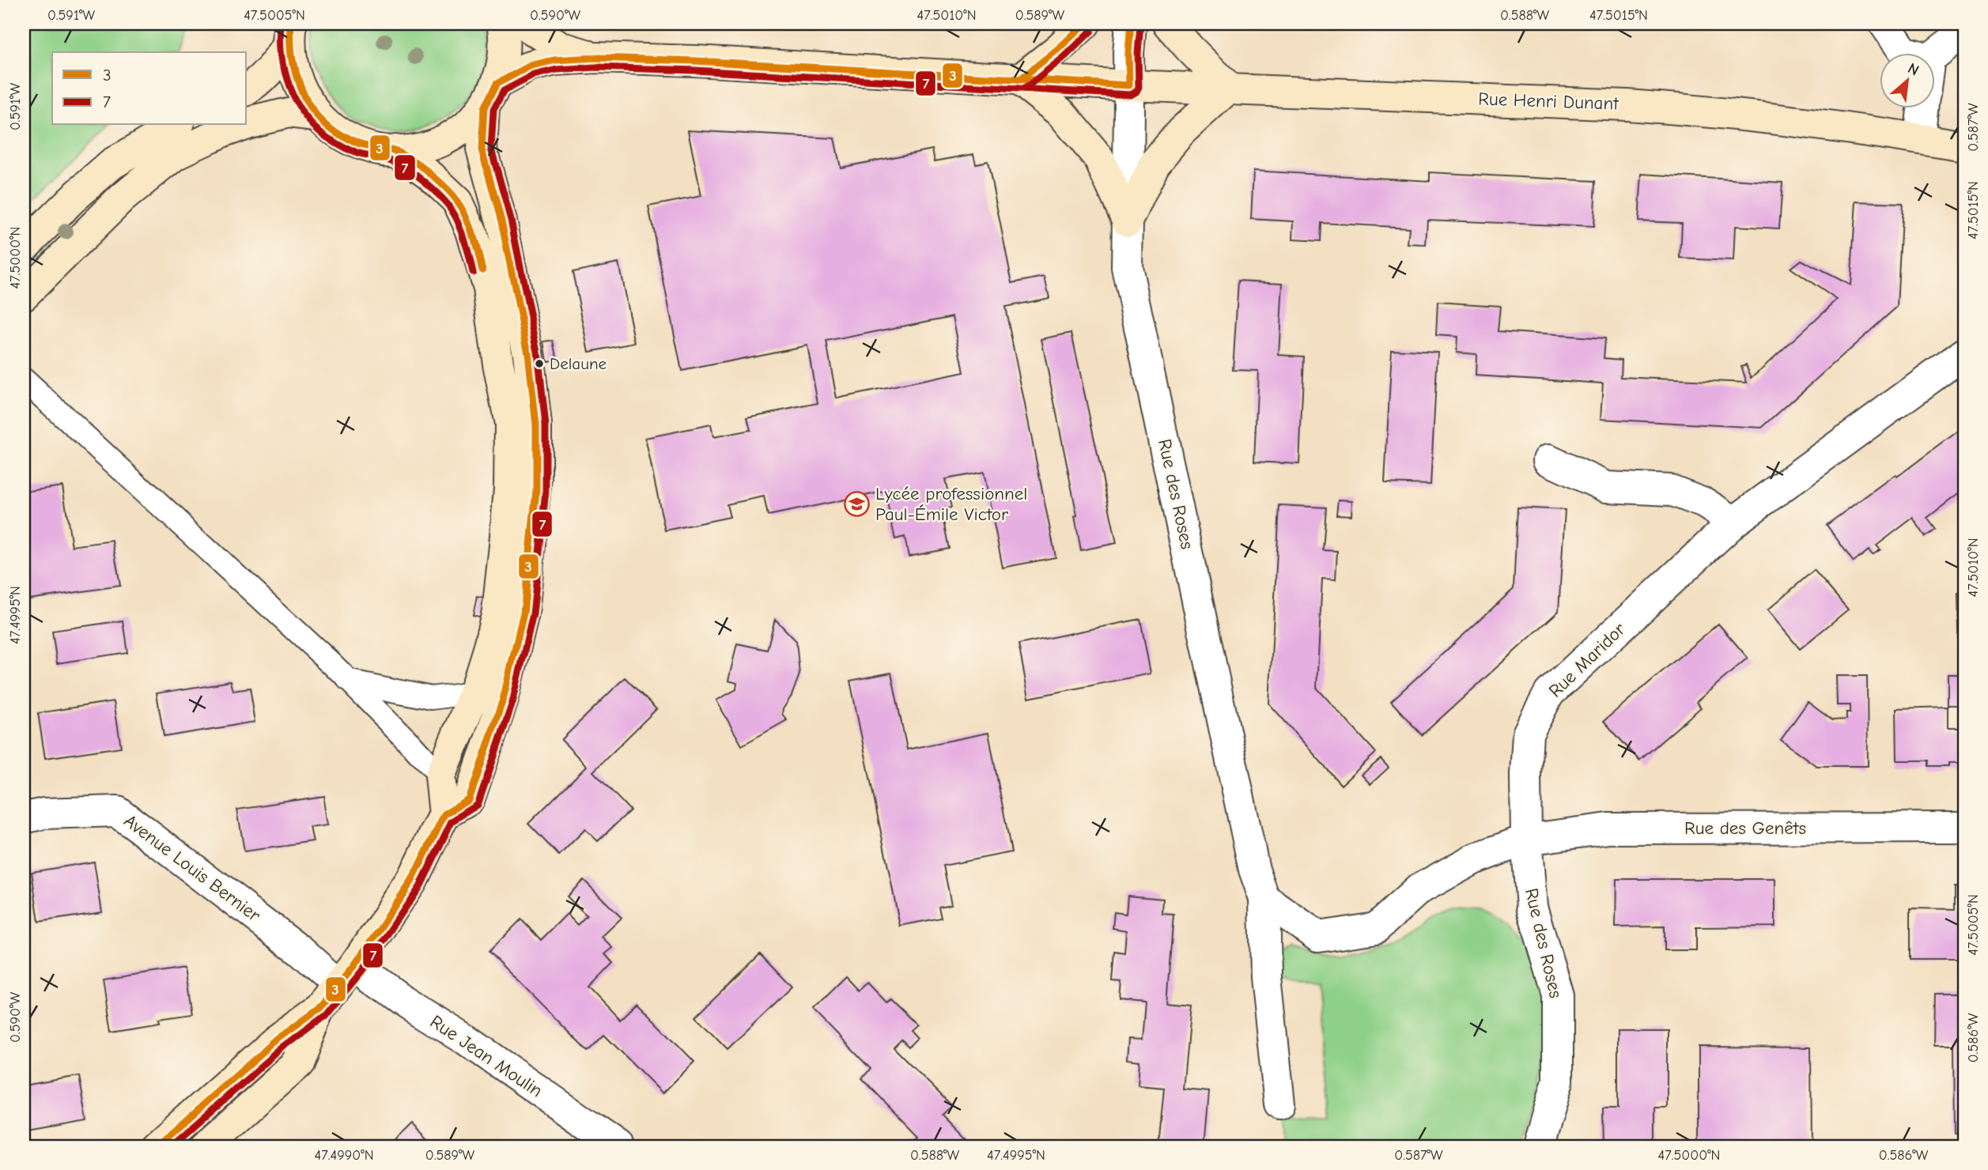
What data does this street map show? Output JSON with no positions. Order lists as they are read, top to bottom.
{
  "streets": {
    "street": [
      "Rue Henri Dunant",
      "Rue des Roses",
      "Rue Maridor",
      "Rue des Genêts",
      "Avenue Louis Bernier",
      "Rue Jean Moulin"
    ]
  },
  "crossings": [
    ["Rue Henri Dunant", "Rue des Roses"],
    ["Rue des Roses", "Rue Maridor"],
    ["Rue des Roses", "Rue des Genêts"],
    ["Rue Maridor", "Rue des Genêts"],
    ["Avenue Louis Bernier", "Rue Jean Moulin"]
  ],
  "places": {
    "other": ["Delaune"],
    "school or university": ["Lycée professionnel Paul-Émile Victor"]
  },
  "lines": ["transit line 3", "transit line 7"],
  "legend": ["3", "7"],
  "north": "top right",
  "coordinates": [
    "0.591°W",
    "47.5005°N",
    "0.590°W",
    "47.5010°N",
    "0.589°W",
    "0.588°W",
    "47.5015°N",
    "0.587°W",
    "47.5000°N",
    "47.4995°N",
    "0.586°W",
    "47.4990°N"
  ]
}
